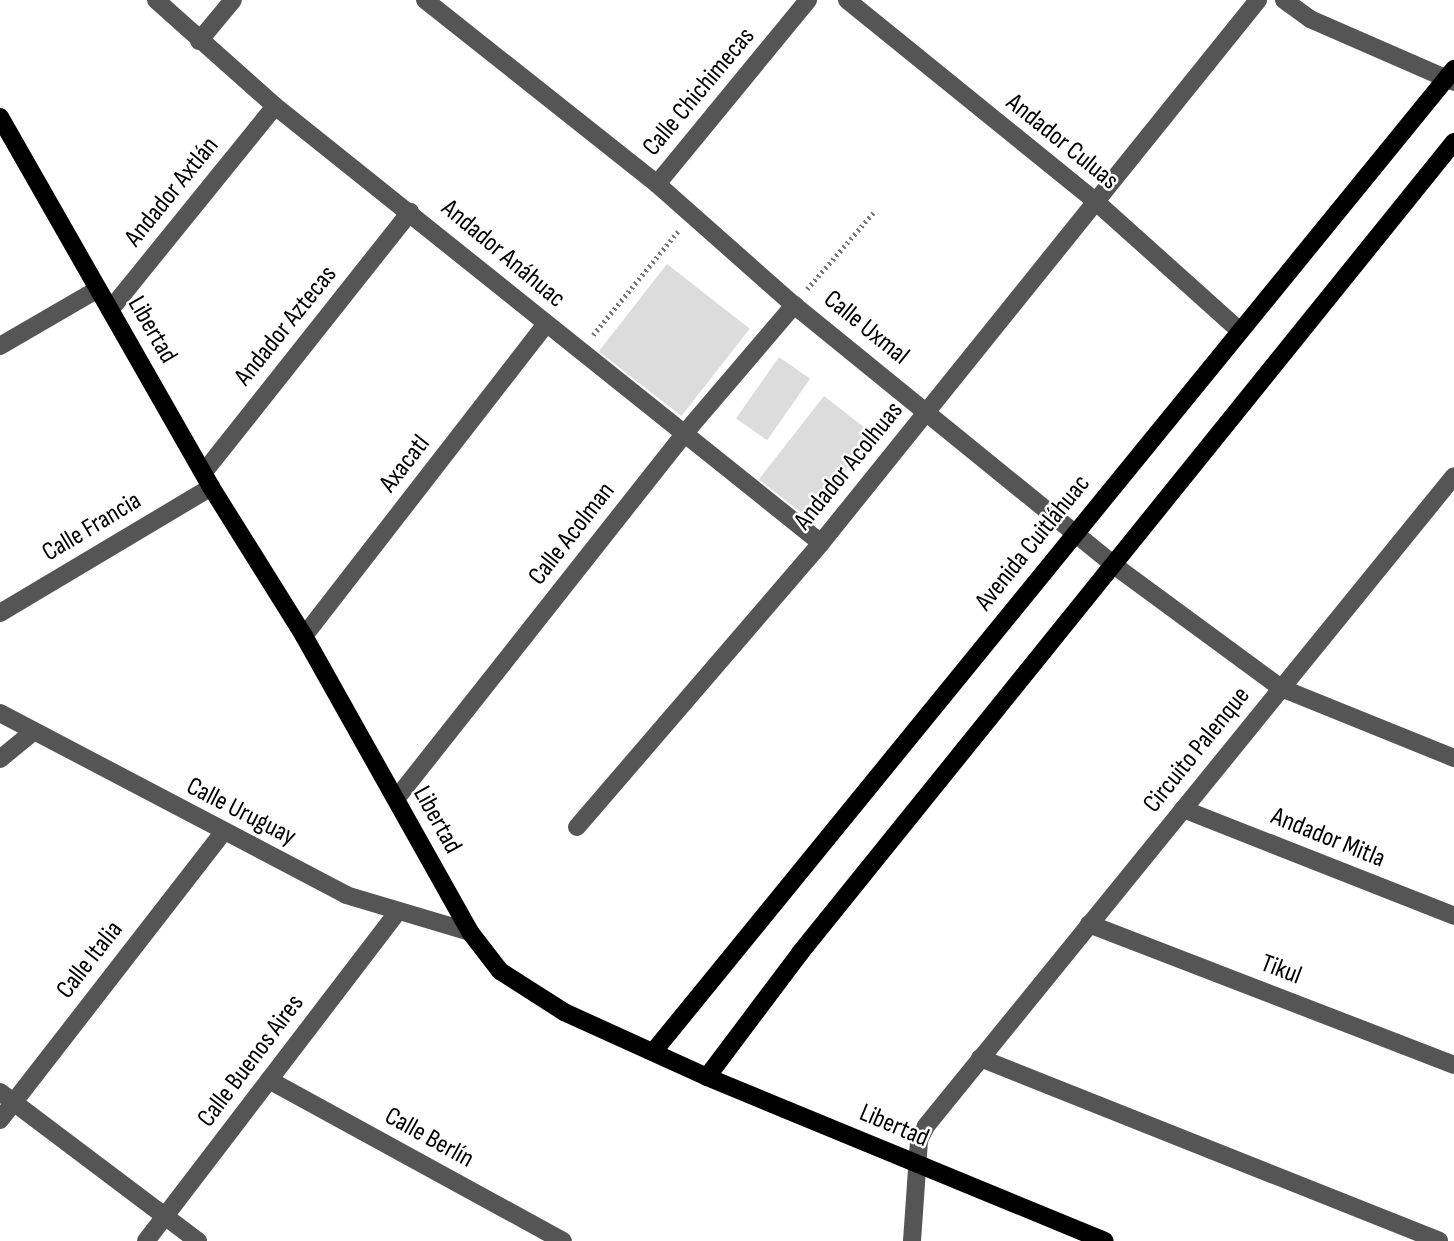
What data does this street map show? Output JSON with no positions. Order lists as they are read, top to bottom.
{
  "streets": {
    "main road": ["Libertad", "Avenida Cuitláhuac"],
    "street": [
      "Calle Chichimecas",
      "Andador Culuas",
      "Andador Axtlán",
      "Andador Anáhuac",
      "Andador Aztecas",
      "Calle Uxmal",
      "Axacatl",
      "Andador Acolhuas",
      "Calle Francia",
      "Calle Acolman",
      "Circuito Palenque",
      "Calle Uruguay",
      "Andador Mitla",
      "Calle Italia",
      "Tikul",
      "Calle Buenos Aires",
      "Calle Berlín"
    ]
  },
  "crossings": [
    ["Calle Chichimecas", "Calle Uxmal"],
    ["Andador Culuas", "Andador Acolhuas"],
    ["Andador Culuas", "Avenida Cuitláhuac"],
    ["Andador Axtlán", "Andador Anáhuac"],
    ["Andador Axtlán", "Libertad"],
    ["Andador Anáhuac", "Andador Aztecas"],
    ["Andador Anáhuac", "Axacatl"],
    ["Andador Anáhuac", "Andador Acolhuas"],
    ["Andador Anáhuac", "Calle Acolman"],
    ["Andador Aztecas", "Libertad"],
    ["Andador Aztecas", "Calle Francia"],
    ["Calle Uxmal", "Andador Acolhuas"],
    ["Calle Uxmal", "Calle Acolman"],
    ["Calle Uxmal", "Avenida Cuitláhuac"],
    ["Calle Uxmal", "Circuito Palenque"],
    ["Libertad", "Axacatl"],
    ["Libertad", "Calle Francia"],
    ["Libertad", "Calle Acolman"],
    ["Libertad", "Avenida Cuitláhuac"],
    ["Libertad", "Circuito Palenque"],
    ["Libertad", "Calle Uruguay"],
    ["Circuito Palenque", "Andador Mitla"],
    ["Circuito Palenque", "Tikul"],
    ["Calle Uruguay", "Calle Italia"],
    ["Calle Uruguay", "Calle Buenos Aires"],
    ["Calle Buenos Aires", "Calle Berlín"]
  ]
}
